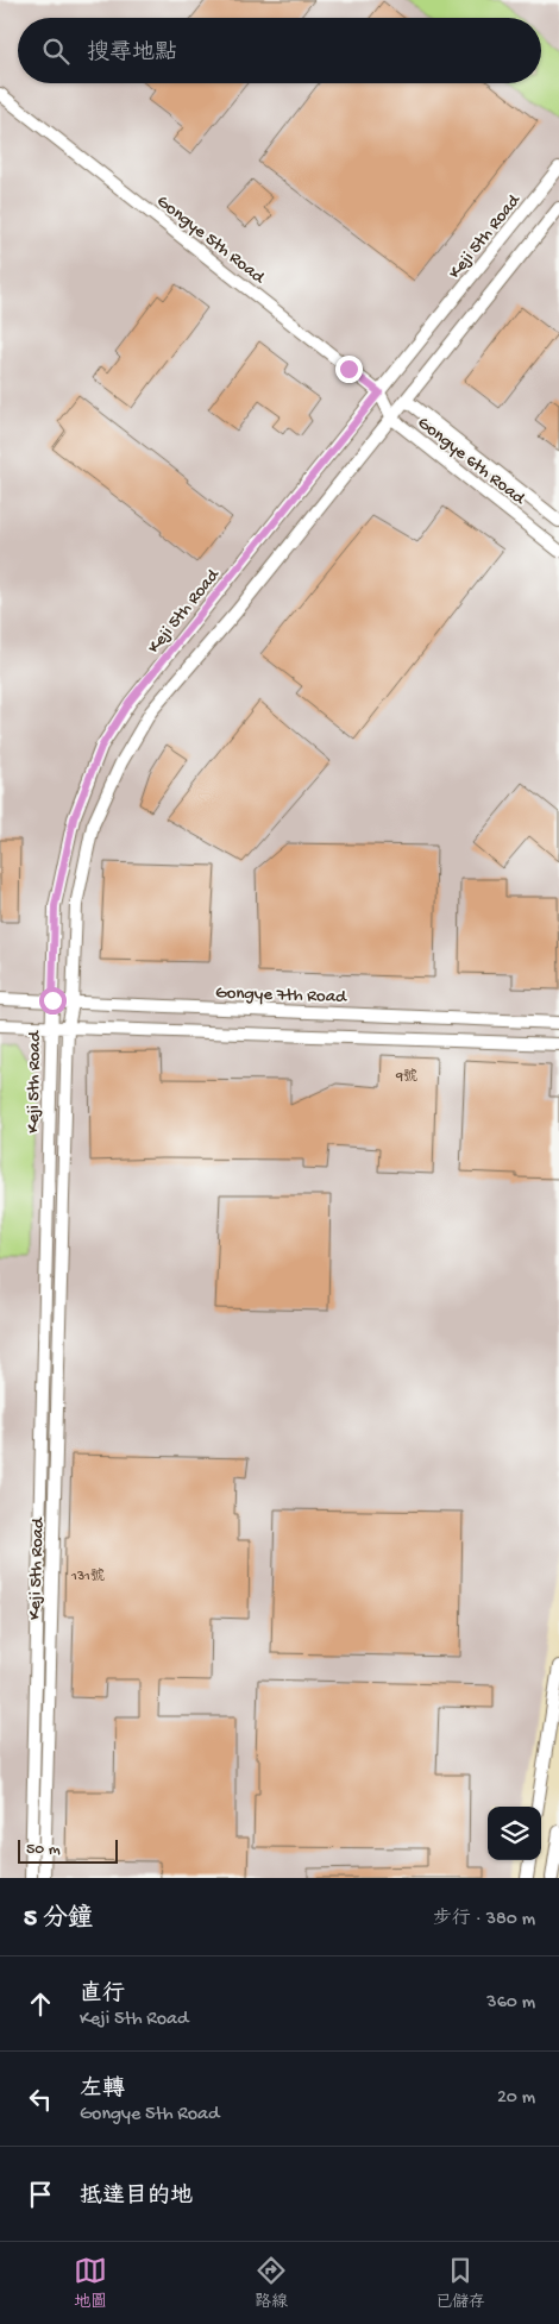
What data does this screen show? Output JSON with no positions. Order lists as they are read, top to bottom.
{
  "streets": {
    "street": [
      "Keji 5th Road",
      "Gongye 5th Road",
      "Gongye 6th Road",
      "Gongye 7th Road"
    ]
  },
  "crossings": [
    ["Keji 5th Road", "Gongye 5th Road"],
    ["Keji 5th Road", "Gongye 6th Road"],
    ["Keji 5th Road", "Gongye 7th Road"],
    ["Gongye 5th Road", "Gongye 6th Road"]
  ],
  "house_numbers": ["9號", "131號"],
  "scale_bar": "50 m",
  "page": {
    "search": "搜尋地點",
    "scale": "50 m",
    "heading": ["5 分鐘", "步行 · 380 m"],
    "list": [
      ["直行", "Keji 5th Road", "360 m"],
      ["左轉", "Gongye 5th Road", "20 m"],
      "抵達目的地"
    ],
    "nav": ["地圖", "路線", "已儲存"]
  }
}
